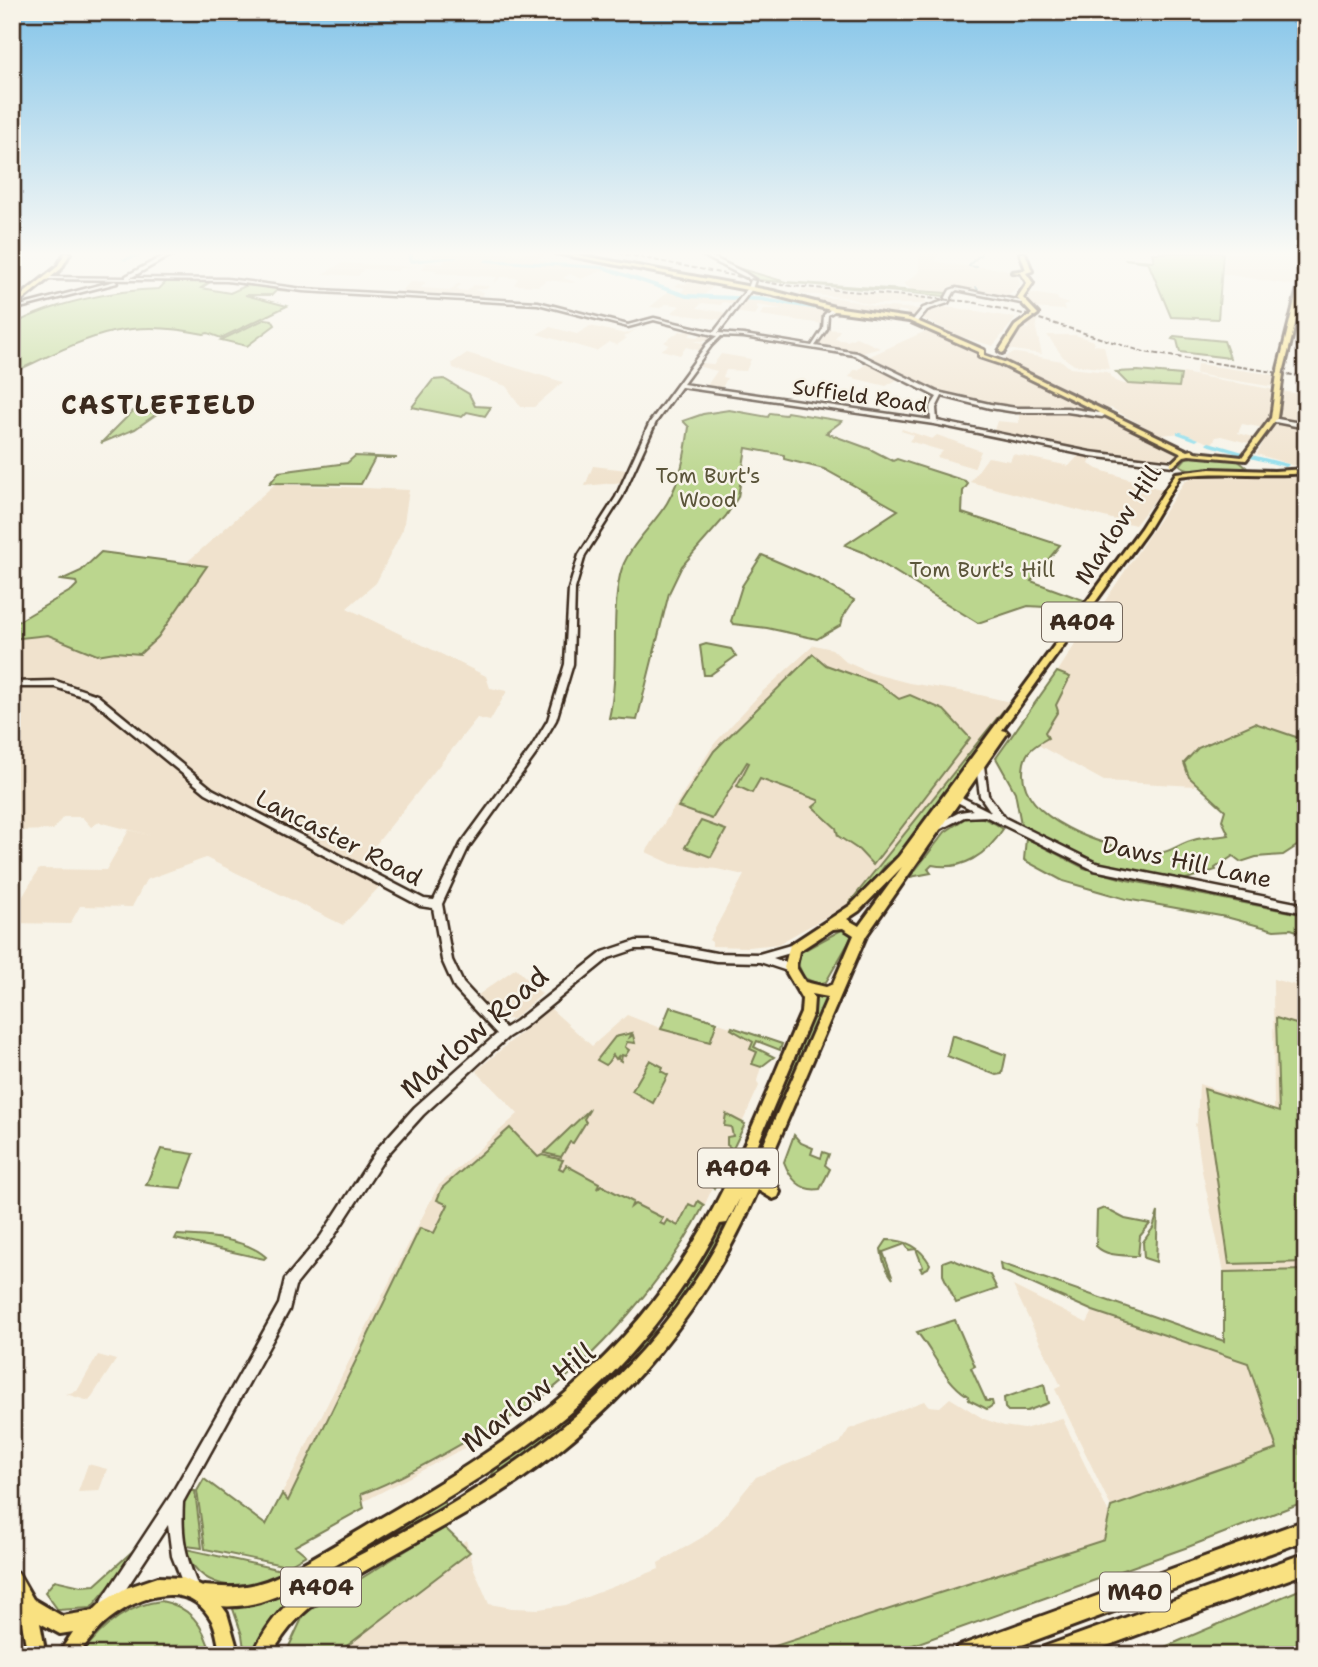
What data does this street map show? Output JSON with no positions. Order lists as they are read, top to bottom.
{
  "streets": {
    "highway": ["M40"],
    "main road": ["Marlow Hill", "A404"],
    "street": [
      "Suffield Road",
      "Lancaster Road",
      "Daws Hill Lane",
      "Marlow Road"
    ]
  },
  "crossings": [
    ["Marlow Hill", "A404"],
    ["Marlow Hill", "Daws Hill Lane"],
    ["Marlow Hill", "Marlow Road"]
  ],
  "districts": ["CASTLEFIELD"],
  "parks": ["Tom Burt's Wood", "Tom Burt's Hill"]
}
